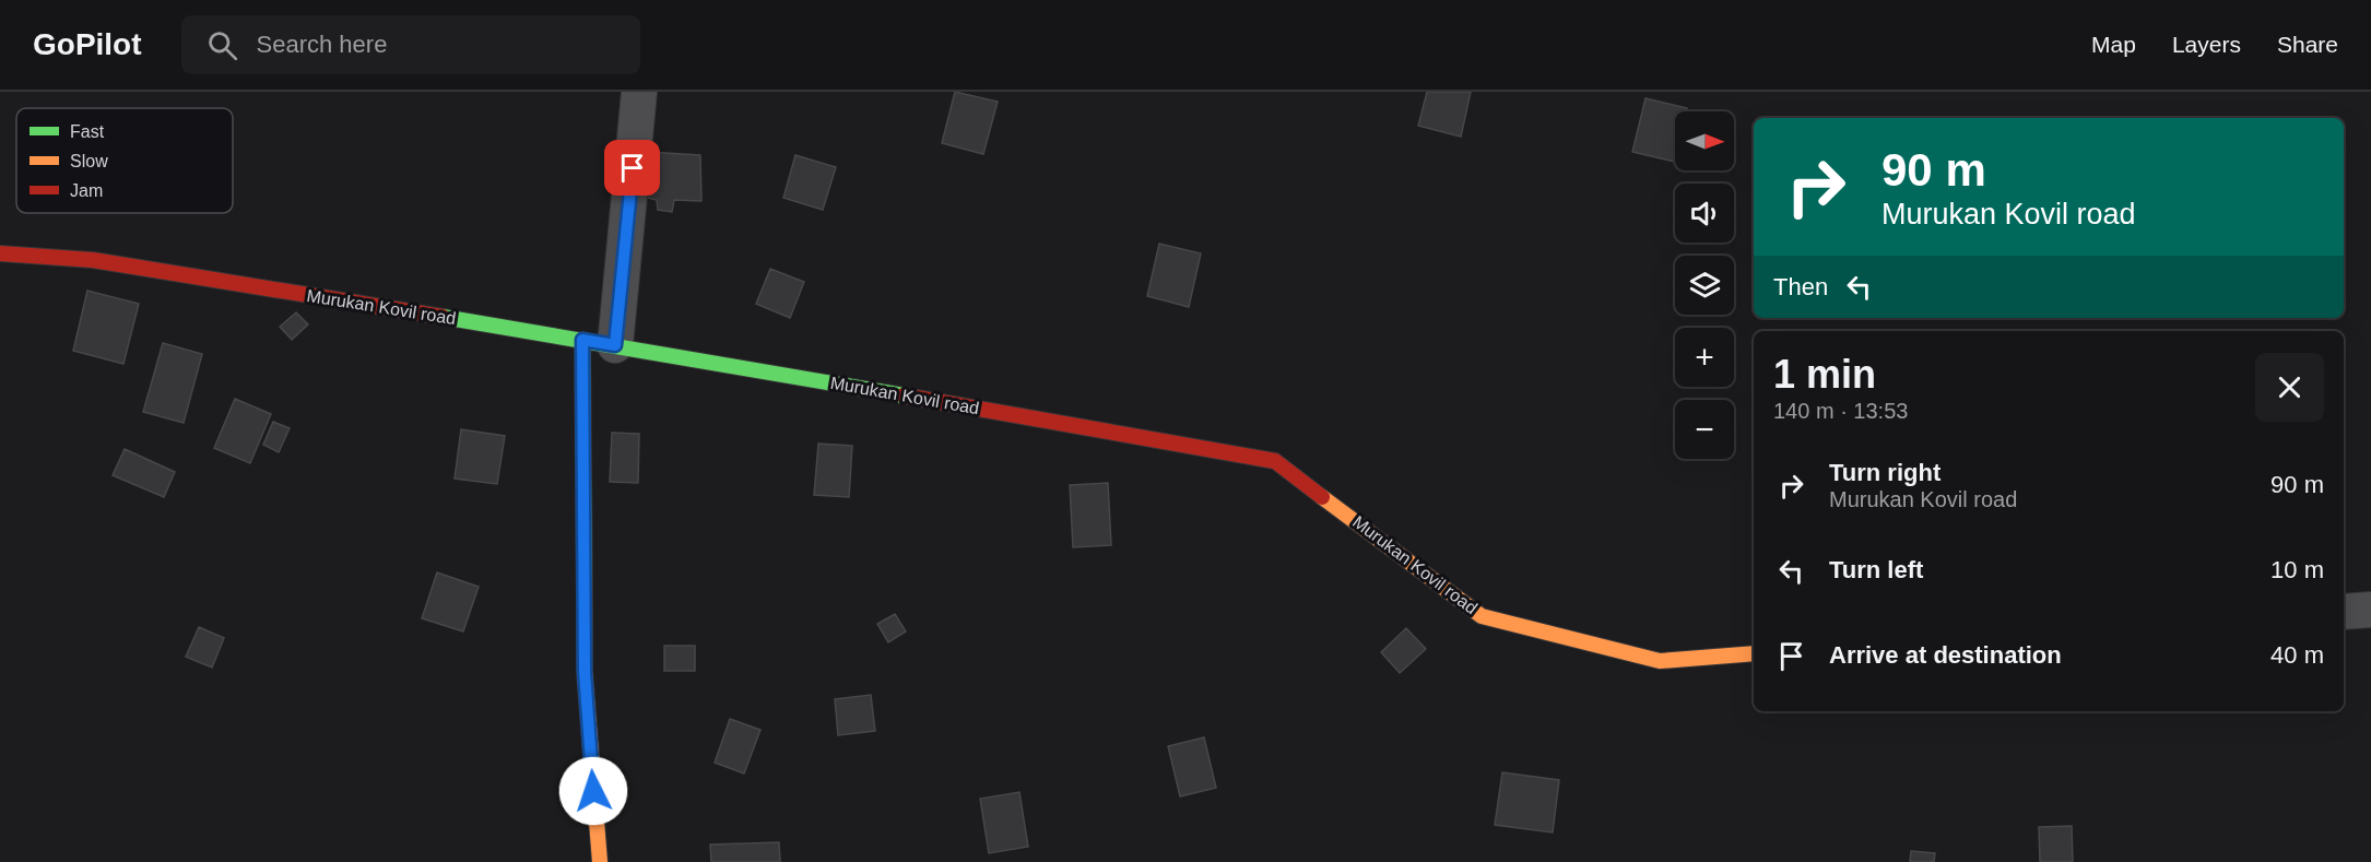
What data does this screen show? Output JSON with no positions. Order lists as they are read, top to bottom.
{
  "streets": {
    "street": ["Murukan Kovil road"]
  },
  "legend": ["Fast", "Slow", "Jam"],
  "north": "right",
  "page": {
    "header": "GoPilot",
    "search": "Search here",
    "nav": ["Map", "Layers", "Share"],
    "map_buttons": ["+", "−"],
    "turn": ["90 m", "Murukan Kovil road"],
    "then": "Then",
    "heading": ["1 min", "140 m · 13:53"],
    "list": [
      {
        "name": "Turn right",
        "note": "Murukan Kovil road",
        "value": "90 m"
      },
      {
        "name": "Turn left",
        "value": "10 m"
      },
      {
        "name": "Arrive at destination",
        "value": "40 m"
      }
    ]
  }
}
